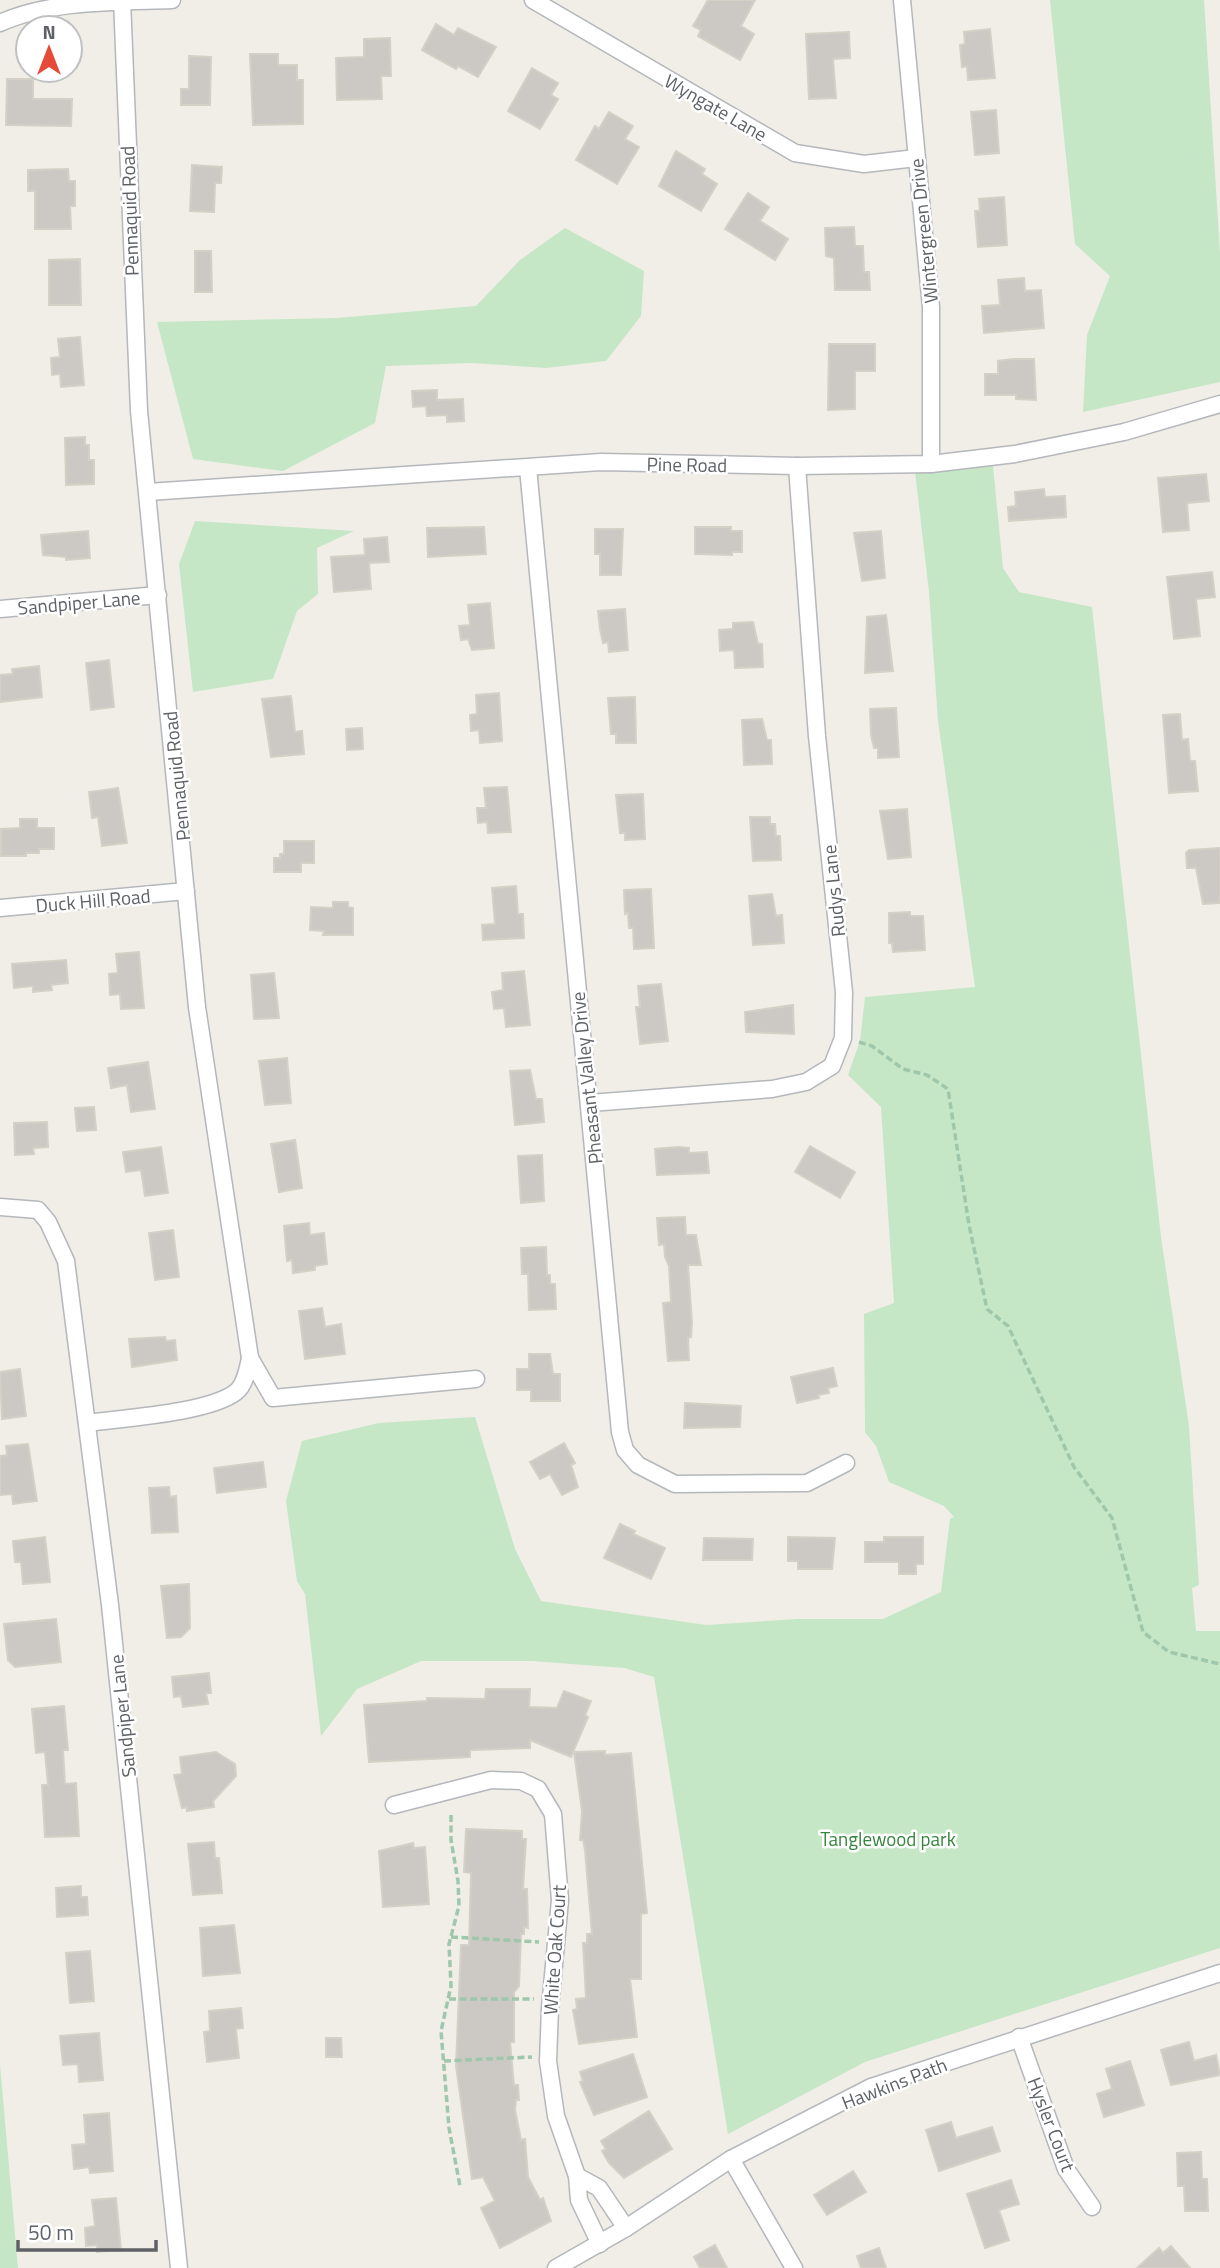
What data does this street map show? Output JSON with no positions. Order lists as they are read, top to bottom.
{
  "streets": {
    "street": [
      "Wyngate Lane",
      "Pennaquid Road",
      "Wintergreen Drive",
      "Pine Road",
      "Sandpiper Lane",
      "Rudys Lane",
      "Duck Hill Road",
      "Pheasant Valley Drive",
      "White Oak Court",
      "Hawkins Path",
      "Hysler Court"
    ]
  },
  "crossings": [
    ["Wyngate Lane", "Wintergreen Drive"],
    ["Pennaquid Road", "Pine Road"],
    ["Pennaquid Road", "Sandpiper Lane"],
    ["Pennaquid Road", "Duck Hill Road"],
    ["Wintergreen Drive", "Pine Road"],
    ["Pine Road", "Rudys Lane"],
    ["Pine Road", "Pheasant Valley Drive"],
    ["Rudys Lane", "Pheasant Valley Drive"],
    ["White Oak Court", "Hawkins Path"],
    ["Hawkins Path", "Hysler Court"]
  ],
  "parks": ["Tanglewood park"],
  "scale_bar": "50 m",
  "north": "top"
}
